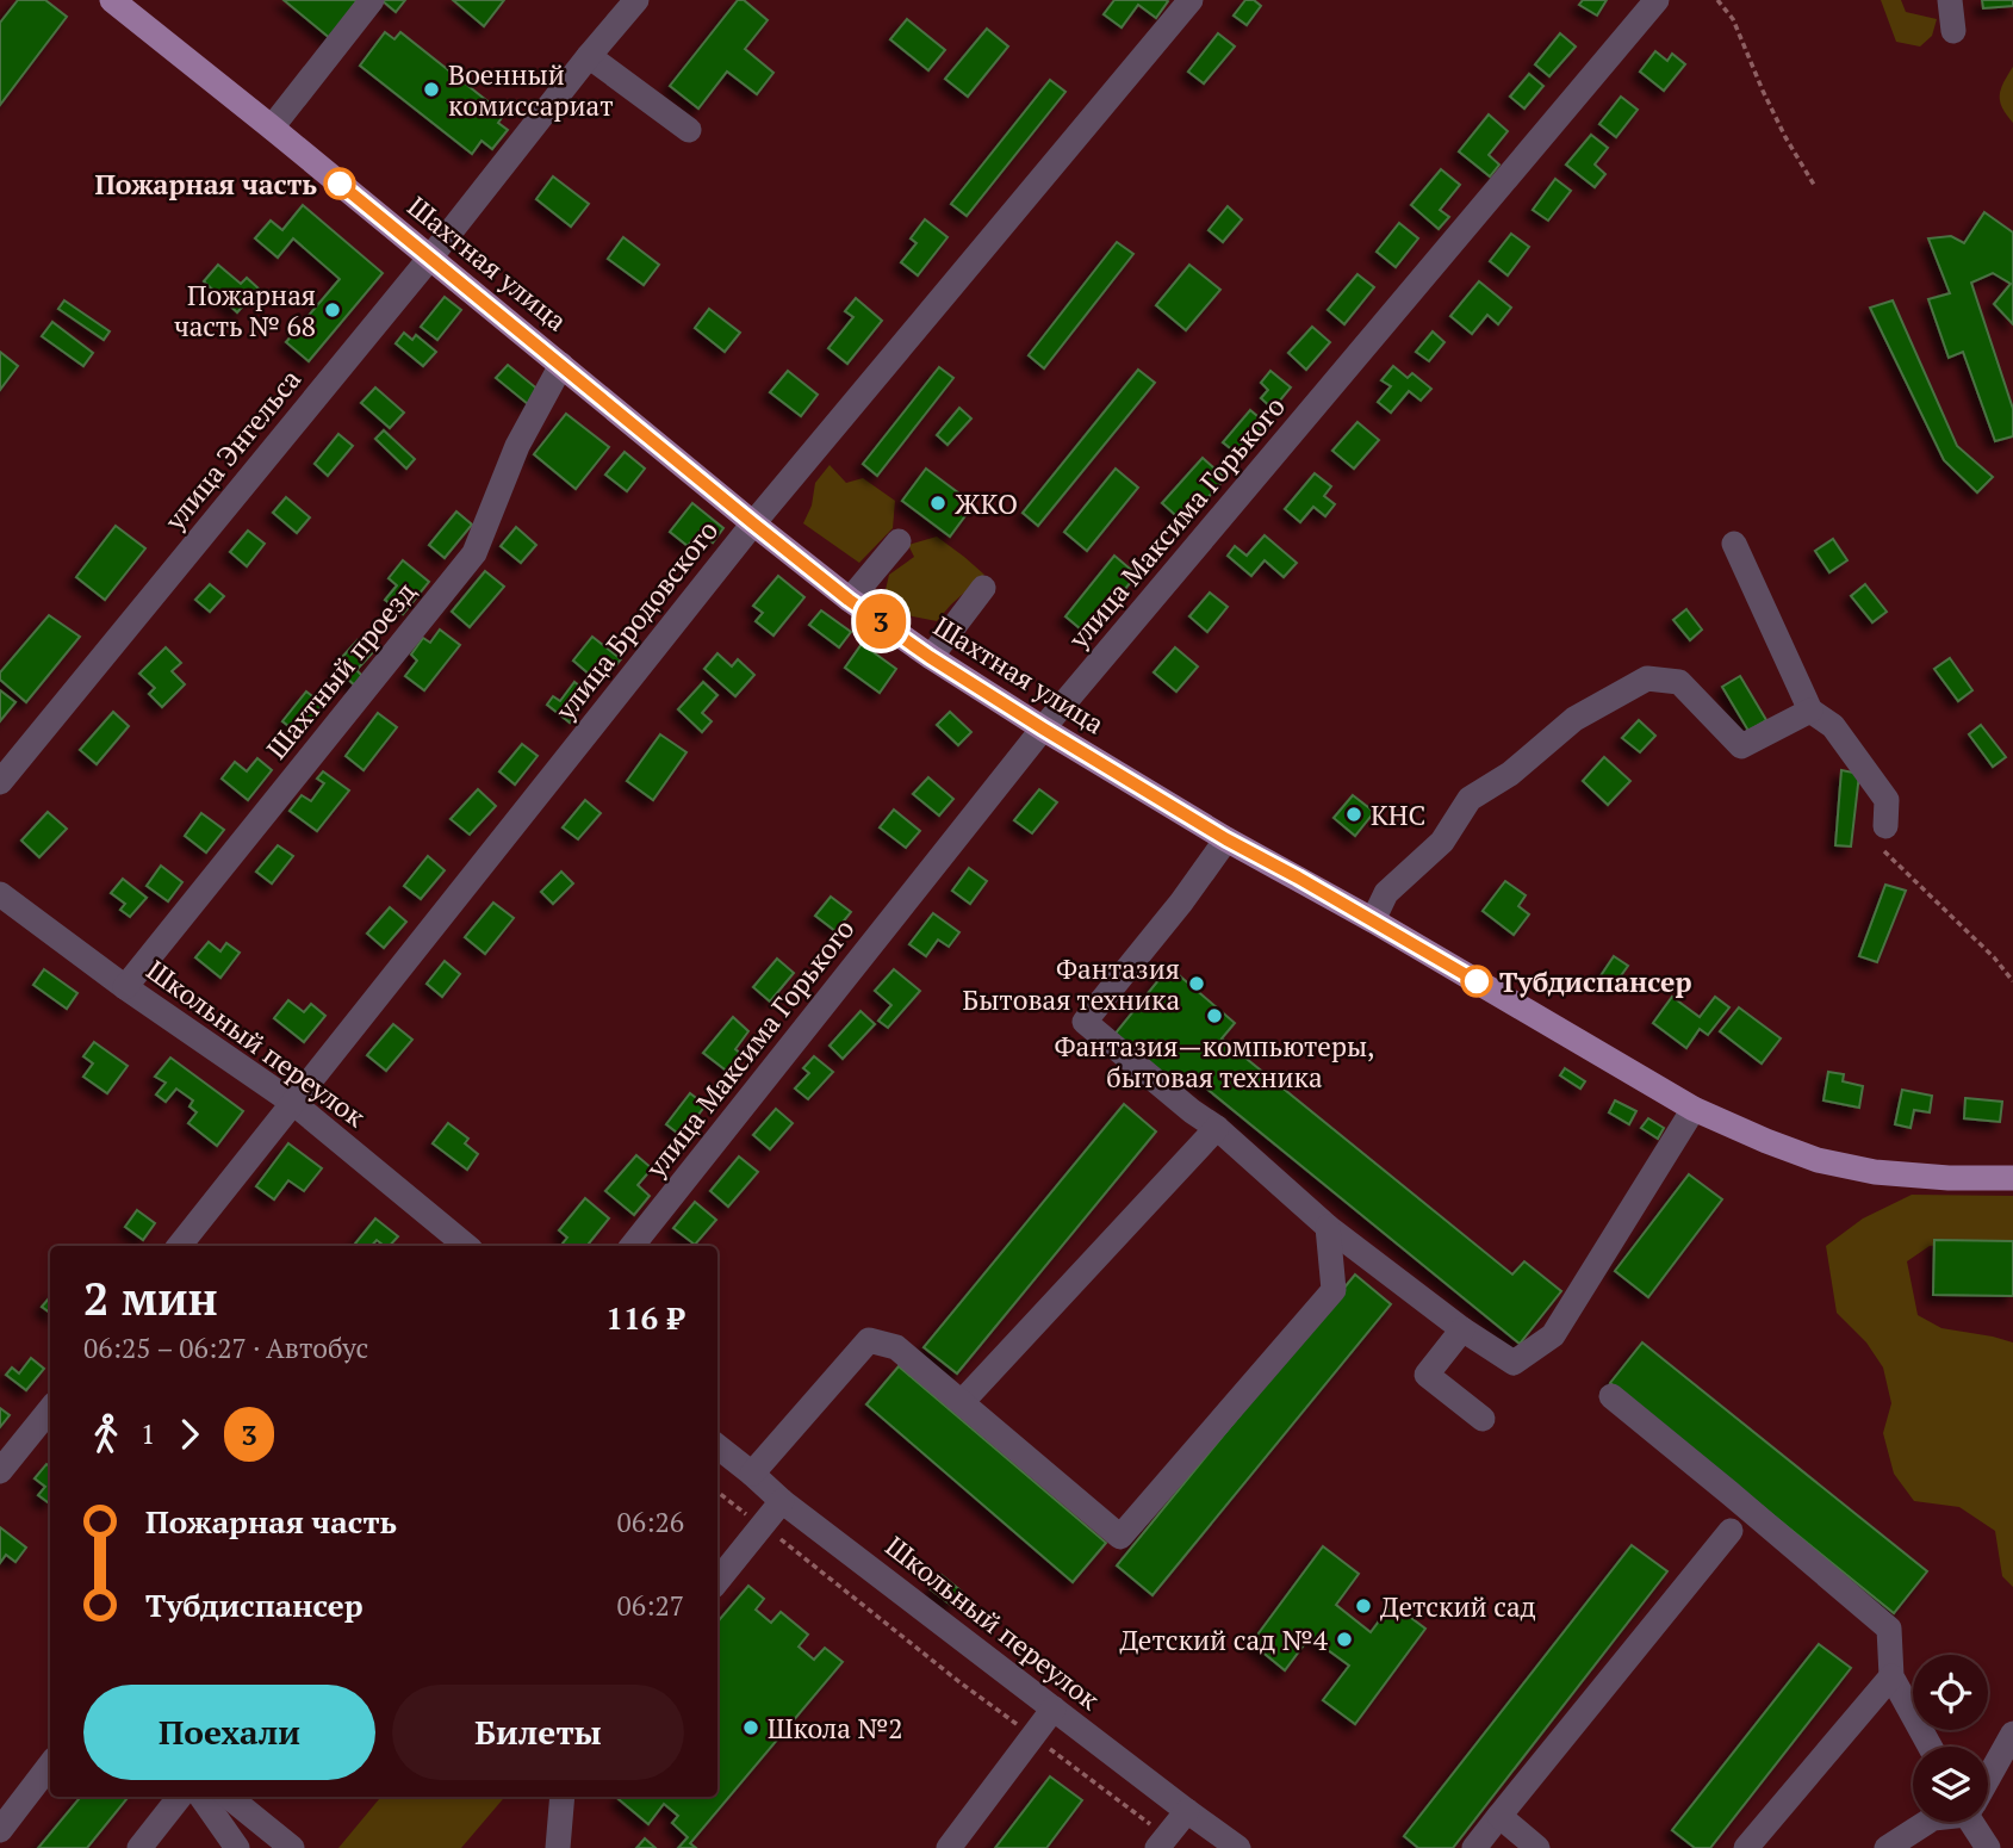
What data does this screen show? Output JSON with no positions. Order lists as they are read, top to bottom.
{
  "streets": {
    "main road": ["Шахтная улица"],
    "street": [
      "улица Энгельса",
      "улица Максима Горького",
      "улица Бродовского",
      "Шахтный проезд",
      "Школьный переулок"
    ]
  },
  "crossings": [
    ["Шахтная улица", "улица Энгельса"],
    ["Шахтная улица", "улица Максима Горького"],
    ["Шахтная улица", "улица Бродовского"],
    ["Шахтная улица", "Шахтный проезд"],
    ["улица Бродовского", "Школьный переулок"],
    ["Шахтный проезд", "Школьный переулок"]
  ],
  "places": [
    "Военный комиссариат",
    "Пожарная часть",
    "Пожарная часть № 68",
    "ЖКО",
    "КНС",
    "Тубдиспансер",
    "Фантазия Бытовая техника",
    "Фантазия—компьютеры, бытовая техника",
    "Детский сад",
    "Детский сад №4",
    "Школа №2"
  ],
  "lines": ["bus line 3"],
  "page": {
    "on_map": "3",
    "heading": ["2 мин", "06:25 – 06:27 · Автобус", "116 ₽"],
    "legs": ["1", "3"],
    "list": [
      {
        "name": "Пожарная часть",
        "value": "06:26"
      },
      {
        "name": "Тубдиспансер",
        "value": "06:27"
      }
    ],
    "buttons": ["Поехали", "Билеты"]
  }
}
